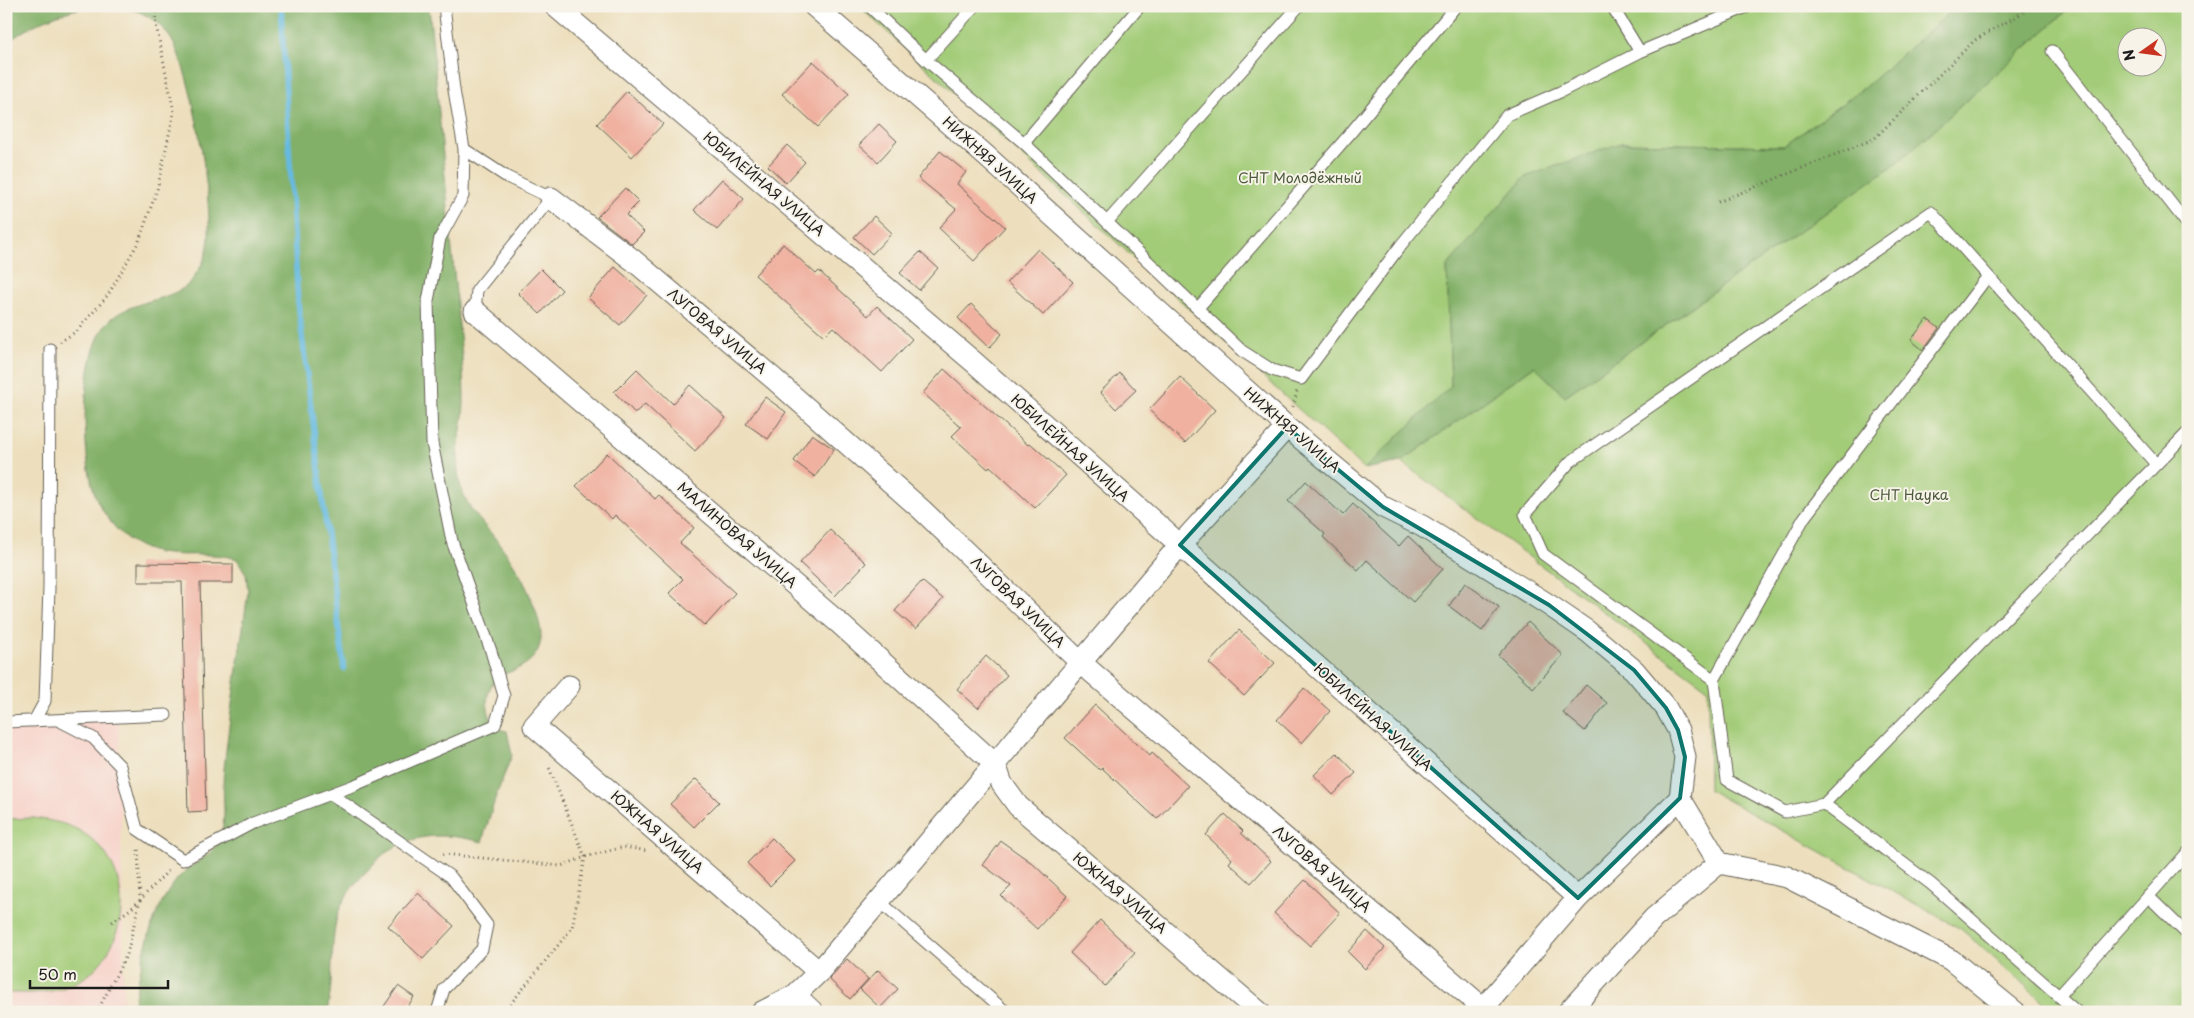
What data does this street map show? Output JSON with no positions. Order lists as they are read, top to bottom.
{
  "streets": {
    "street": [
      "НИЖНЯЯ УЛИЦА",
      "ЮБИЛЕЙНАЯ УЛИЦА",
      "ЛУГОВАЯ УЛИЦА",
      "МАЛИНОВАЯ УЛИЦА",
      "ЮЖНАЯ УЛИЦА"
    ]
  },
  "crossings": [
    ["МАЛИНОВАЯ УЛИЦА", "ЮЖНАЯ УЛИЦА"]
  ],
  "parks": ["СНТ Молодёжный", "СНТ Наука"],
  "scale_bar": "50 m",
  "north": "left"
}
